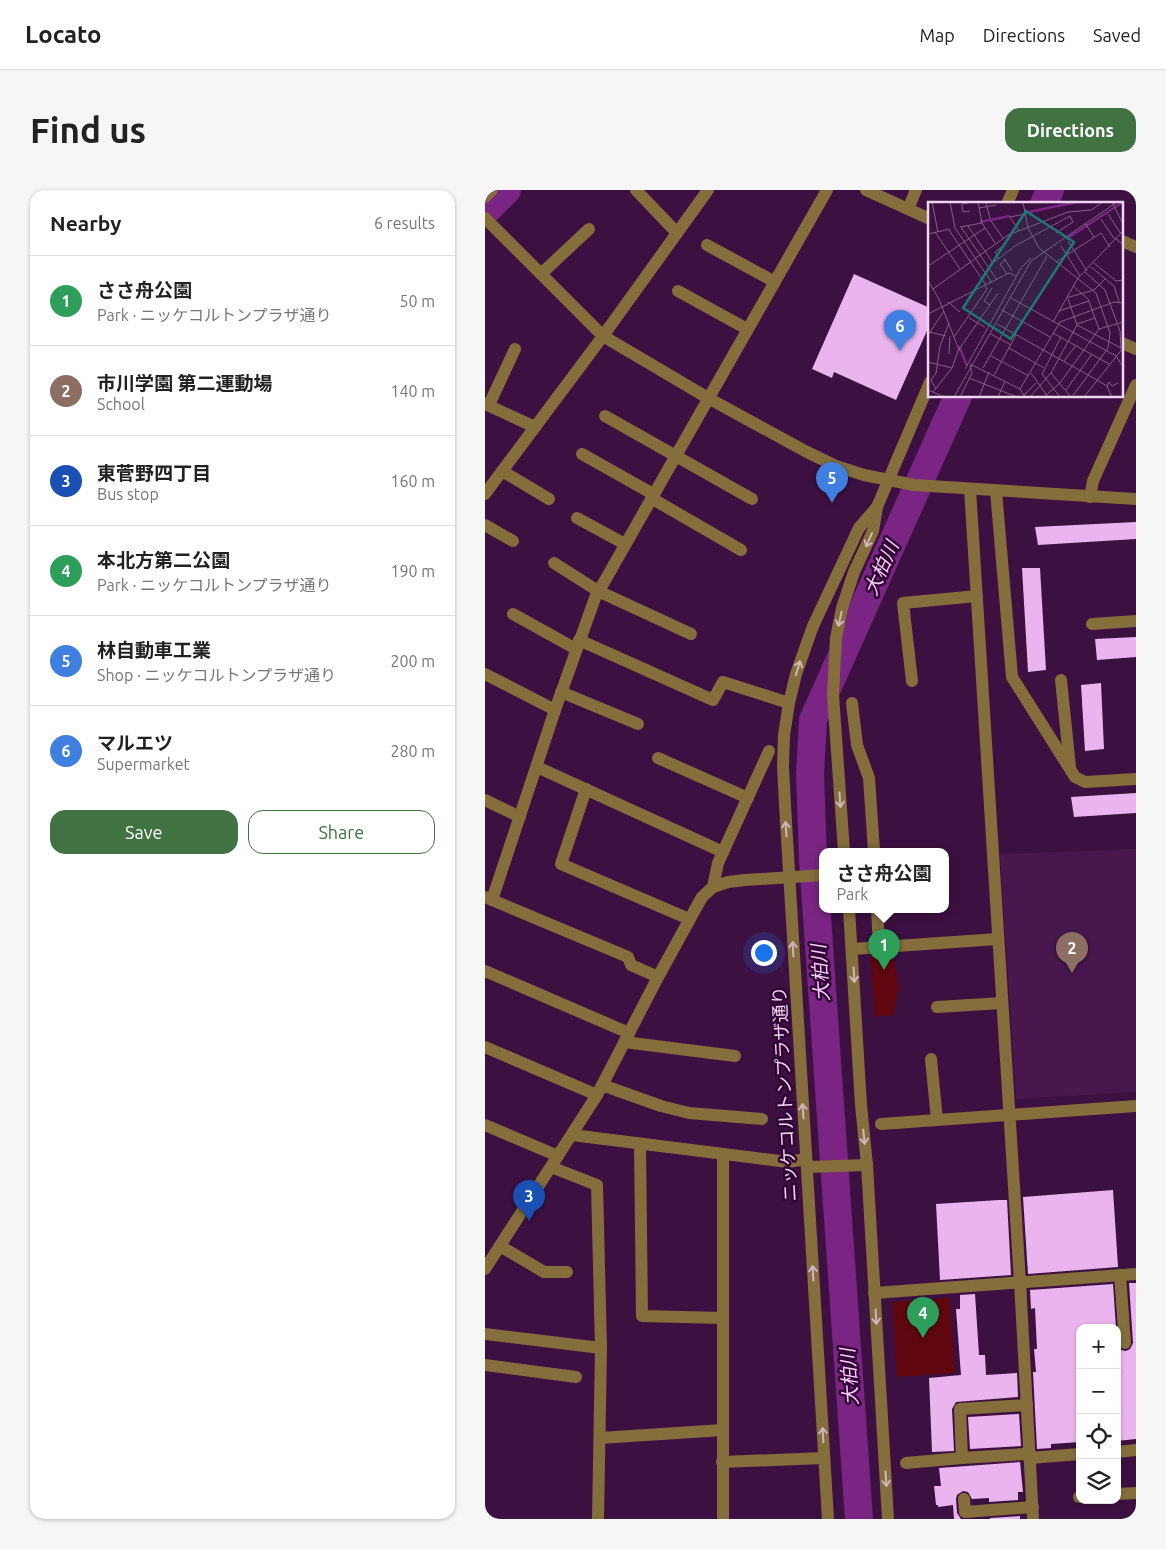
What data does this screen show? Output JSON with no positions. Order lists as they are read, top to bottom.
{
  "streets": {
    "street": ["ニッケコルトンプラザ通り"]
  },
  "water": ["大柏川"],
  "page": {
    "header": "Locato",
    "nav": ["Map", "Directions", "Saved"],
    "buttons": [
      "Directions",
      ["Save", "Share"]
    ],
    "title": "Find us",
    "heading": ["Nearby", "6 results"],
    "list": [
      {
        "mark": "1",
        "name": "ささ舟公園",
        "note": "Park · ニッケコルトンプラザ通り",
        "value": "50 m"
      },
      {
        "mark": "2",
        "name": "市川学園 第二運動場",
        "note": "School",
        "value": "140 m"
      },
      {
        "mark": "3",
        "name": "東菅野四丁目",
        "note": "Bus stop",
        "value": "160 m"
      },
      {
        "mark": "4",
        "name": "本北方第二公園",
        "note": "Park · ニッケコルトンプラザ通り",
        "value": "190 m"
      },
      {
        "mark": "5",
        "name": "林自動車工業",
        "note": "Shop · ニッケコルトンプラザ通り",
        "value": "200 m"
      },
      {
        "mark": "6",
        "name": "マルエツ",
        "note": "Supermarket",
        "value": "280 m"
      }
    ],
    "pins": [
      "6",
      "5",
      "1",
      "2",
      "3",
      "4"
    ],
    "popup": ["ささ舟公園", "Park"],
    "map_buttons": ["+", "−"]
  }
}
